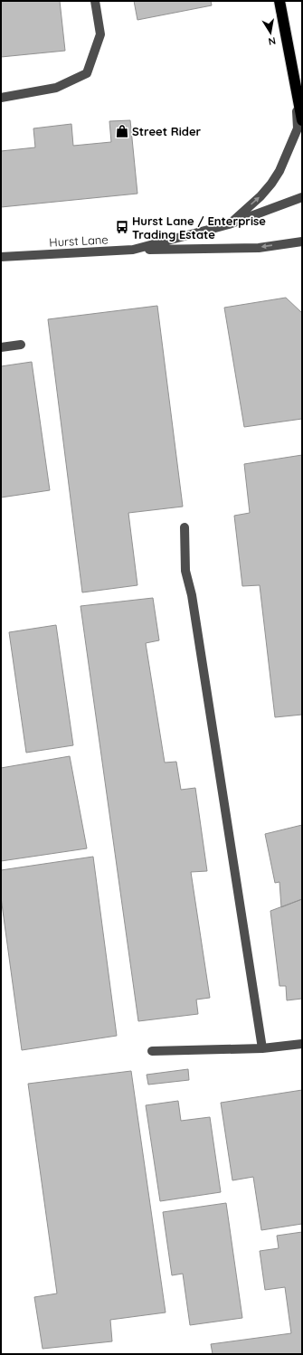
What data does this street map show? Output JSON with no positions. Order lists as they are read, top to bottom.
{
  "streets": {
    "street": ["Hurst Lane"]
  },
  "places": {
    "shop": ["Street Rider"],
    "bus stop": ["Hurst Lane / Enterprise Trading Estate"]
  },
  "north": "bottom"
}
